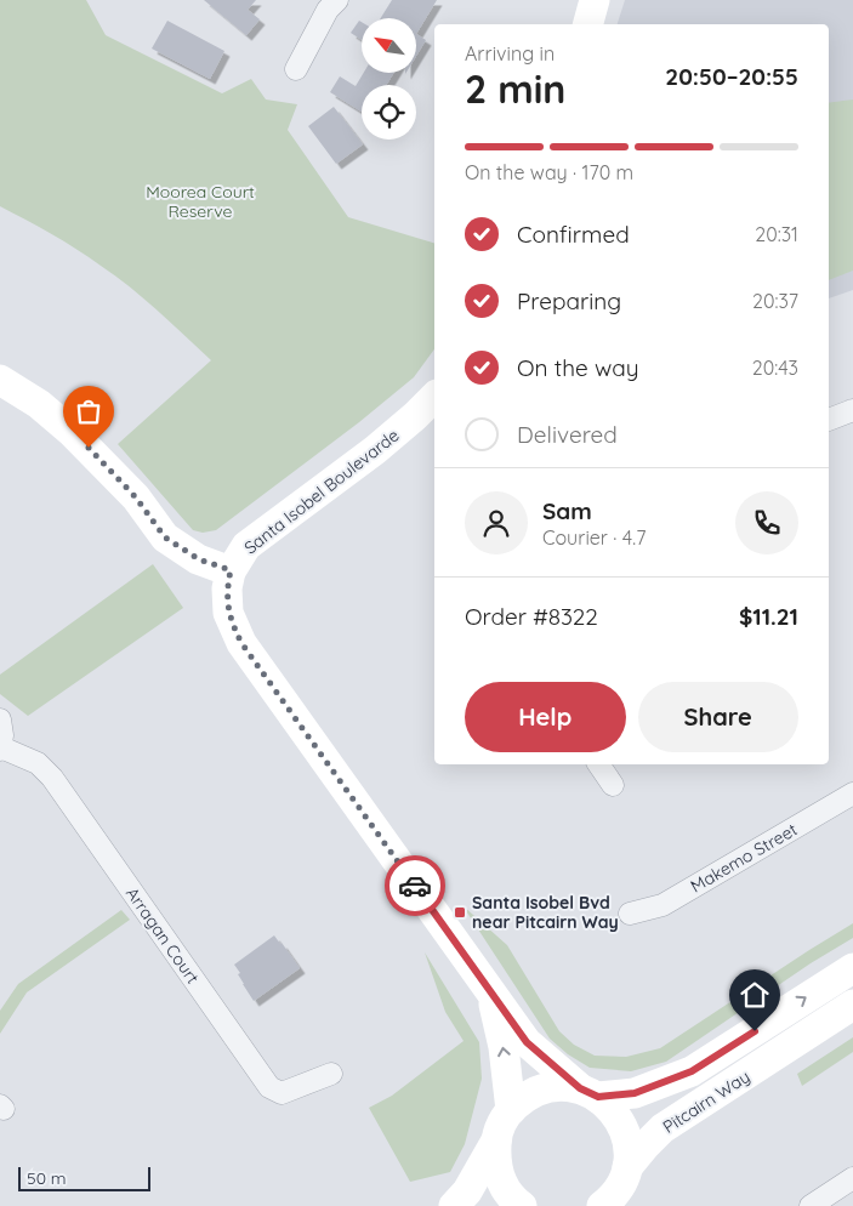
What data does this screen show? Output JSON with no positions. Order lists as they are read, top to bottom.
{
  "streets": {
    "street": [
      "Santa Isobel Boulevarde",
      "Makemo Street",
      "Arragan Court",
      "Pitcairn Way"
    ]
  },
  "crossings": [
    ["Santa Isobel Boulevarde", "Pitcairn Way"]
  ],
  "parks": ["Moorea Court Reserve"],
  "places": {
    "transit": ["Santa Isobel Bvd near Pitcairn Way"]
  },
  "scale_bar": "50 m",
  "north": "top left",
  "page": {
    "heading": ["2 min", "Arriving in", "20:50–20:55"],
    "panel": [
      "Sam",
      "Courier · 4.7",
      "Order #8322",
      "$11.21"
    ],
    "bar": "On the way · 170 m",
    "list": [
      ["Confirmed", "20:31"],
      ["Preparing", "20:37"],
      ["On the way", "20:43"],
      "Delivered"
    ],
    "buttons": ["Help", "Share"],
    "scale": "50 m"
  }
}
